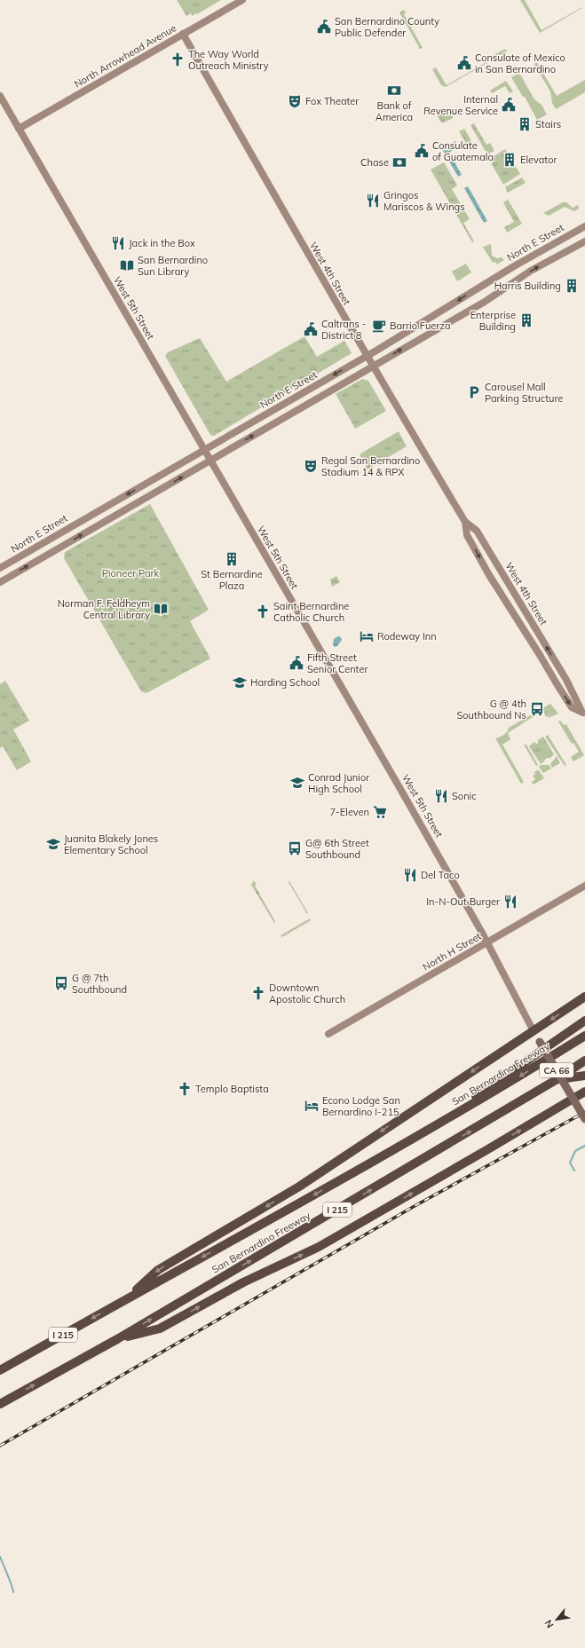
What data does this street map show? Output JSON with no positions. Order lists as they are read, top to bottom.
{
  "streets": {
    "highway": ["San Bernardino Freeway", "I 215"],
    "main road": [
      "North Arrowhead Avenue",
      "North E Street",
      "West 4th Street",
      "West 5th Street",
      "North H Street",
      "CA 66"
    ]
  },
  "crossings": [
    ["North Arrowhead Avenue", "West 4th Street"],
    ["North Arrowhead Avenue", "West 5th Street"],
    ["North E Street", "West 4th Street"],
    ["North E Street", "West 5th Street"],
    ["West 5th Street", "North H Street"]
  ],
  "parks": ["Pioneer Park"],
  "places": {
    "public building": [
      "San Bernardino County Public Defender",
      "Consulate of Mexico in San Bernardino",
      "Internal Revenue Service",
      "Consulate of Guatemala",
      "Caltrans - District 8",
      "Fifth Street Senior Center"
    ],
    "church": [
      "The Way World Outreach Ministry",
      "Saint Bernardine Catholic Church",
      "Downtown Apostolic Church",
      "Templo Baptista"
    ],
    "bank": ["Bank of America", "Chase"],
    "theatre": ["Fox Theater", "Regal San Bernardino Stadium 14 & RPX"],
    "building": [
      "Stairs",
      "Elevator",
      "Harris Building",
      "Enterprise Building",
      "St Bernardine Plaza"
    ],
    "restaurant": [
      "Gringos Mariscos & Wings",
      "Jack in the Box",
      "Sonic",
      "Del Taco",
      "In-N-Out Burger"
    ],
    "library": ["San Bernardino Sun Library", "Norman F. Feldheym Central Library"],
    "cafe": ["Barrio Fuerza"],
    "parking": ["Carousel Mall Parking Structure"],
    "hotel": ["Rodeway Inn", "Econo Lodge San Bernardino I-215"],
    "school or university": ["Harding School", "Conrad Junior High School", "Juanita Blakely Jones Elementary School"],
    "bus stop": ["G @ 4th Southbound Ns", "G@ 6th Street Southbound", "G @ 7th Southbound"],
    "supermarket": ["7-Eleven"]
  },
  "north": "bottom left"
}
